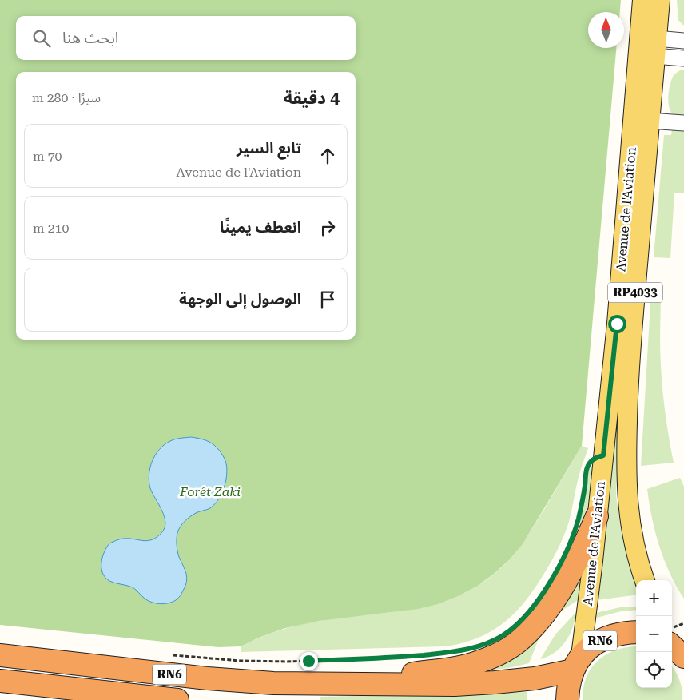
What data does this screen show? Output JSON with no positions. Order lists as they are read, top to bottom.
{
  "streets": {
    "highway": ["RN6"],
    "main road": ["Avenue de l'Aviation", "RP4033"]
  },
  "crossings": [
    ["Avenue de l'Aviation", "RN6"]
  ],
  "parks": ["Forêt Zaki"],
  "north": "top",
  "page": {
    "search": "ابحث هنا",
    "heading": ["4 دقيقة", "سيرًا · 280 m"],
    "list": [
      ["تابع السير", "Avenue de l'Aviation", "70 m"],
      ["انعطف يمينًا", "210 m"],
      "الوصول إلى الوجهة"
    ],
    "map_buttons": ["+", "−"]
  }
}
